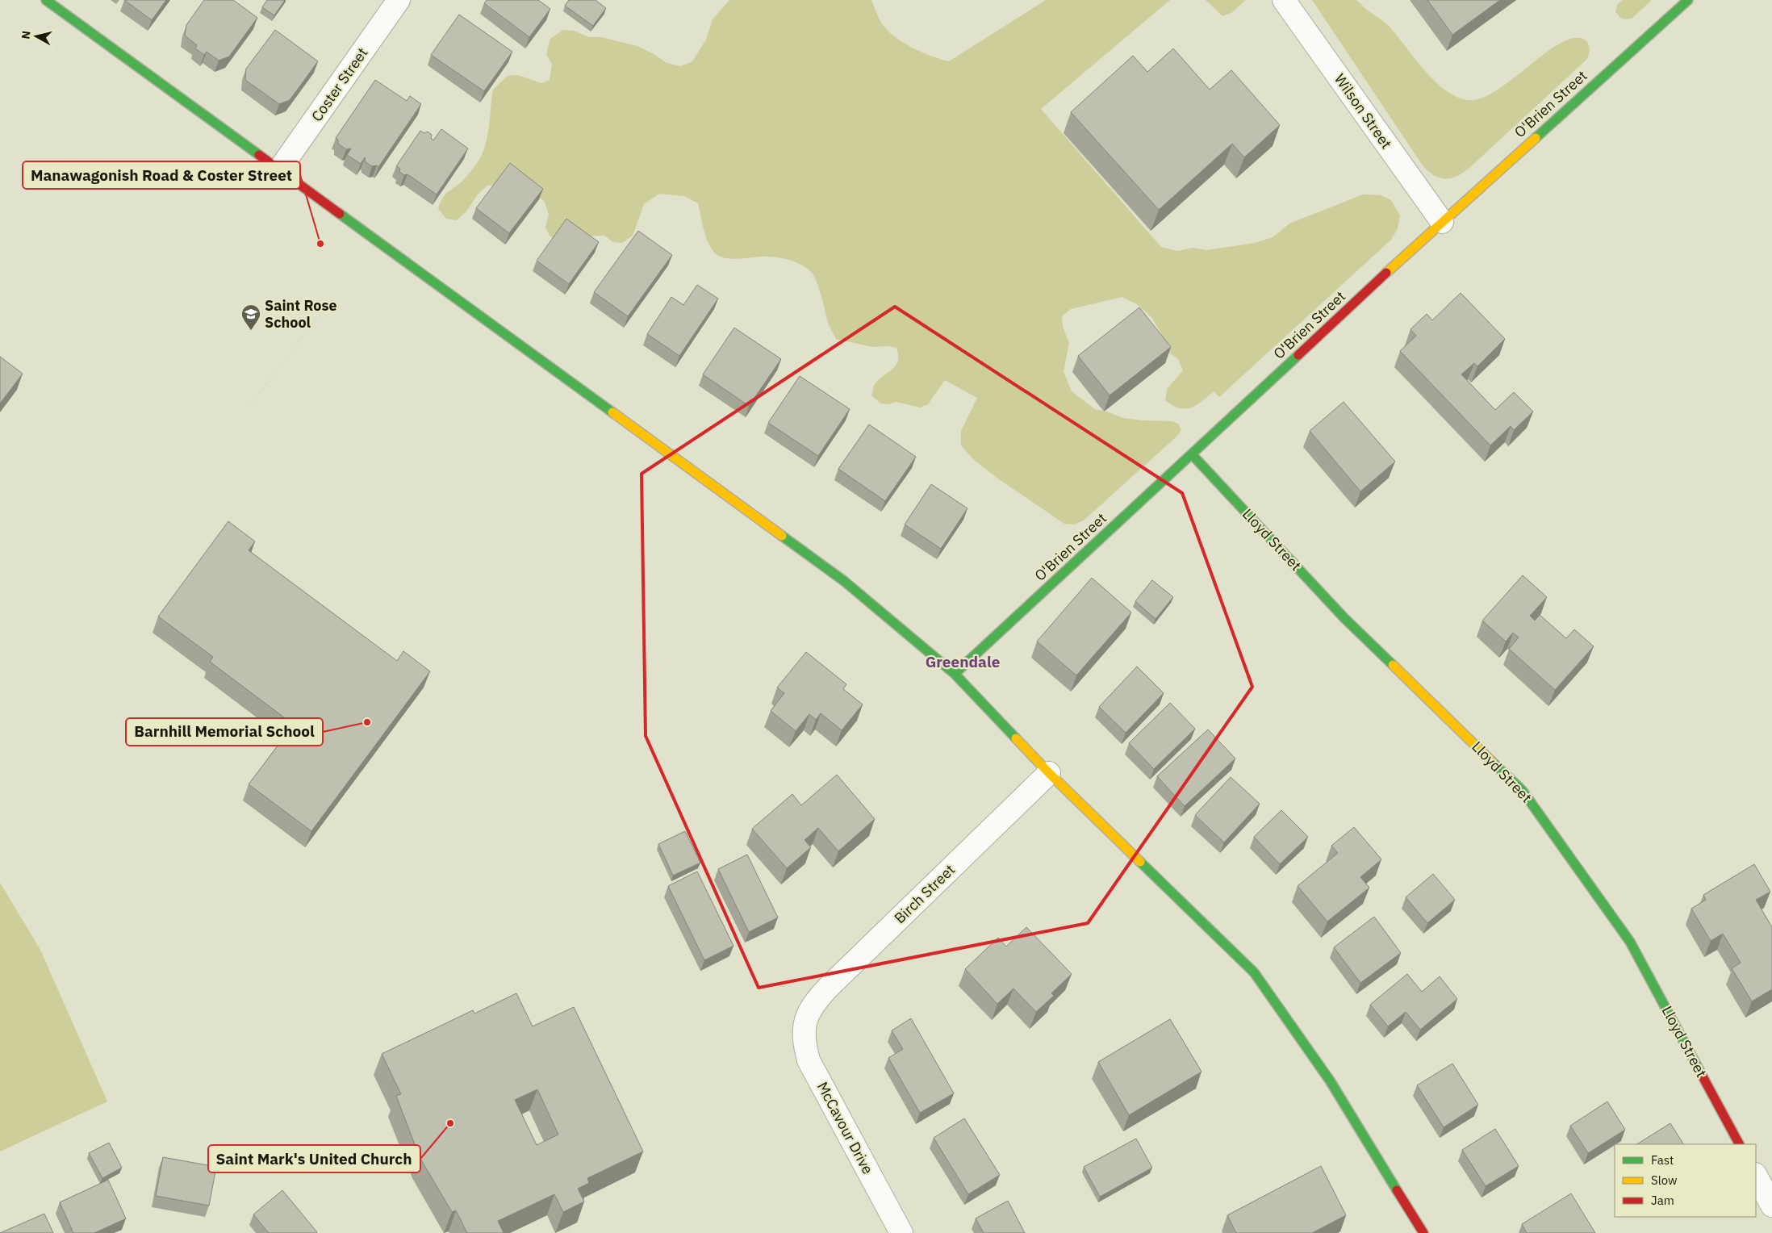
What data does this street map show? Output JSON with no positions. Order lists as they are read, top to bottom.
{
  "streets": {
    "street": [
      "Coster Street",
      "O'Brien Street",
      "Wilson Street",
      "Lloyd Street",
      "Birch Street",
      "McCavour Drive"
    ]
  },
  "crossings": [
    ["O'Brien Street", "Wilson Street"],
    ["O'Brien Street", "Lloyd Street"],
    ["Birch Street", "McCavour Drive"]
  ],
  "districts": ["Greendale"],
  "places": {
    "other": ["Manawagonish Road & Coster Street", "Barnhill Memorial School", "Saint Mark's United Church"],
    "school or university": ["Saint Rose School"]
  },
  "legend": ["Fast", "Slow", "Jam"],
  "north": "left"
}
